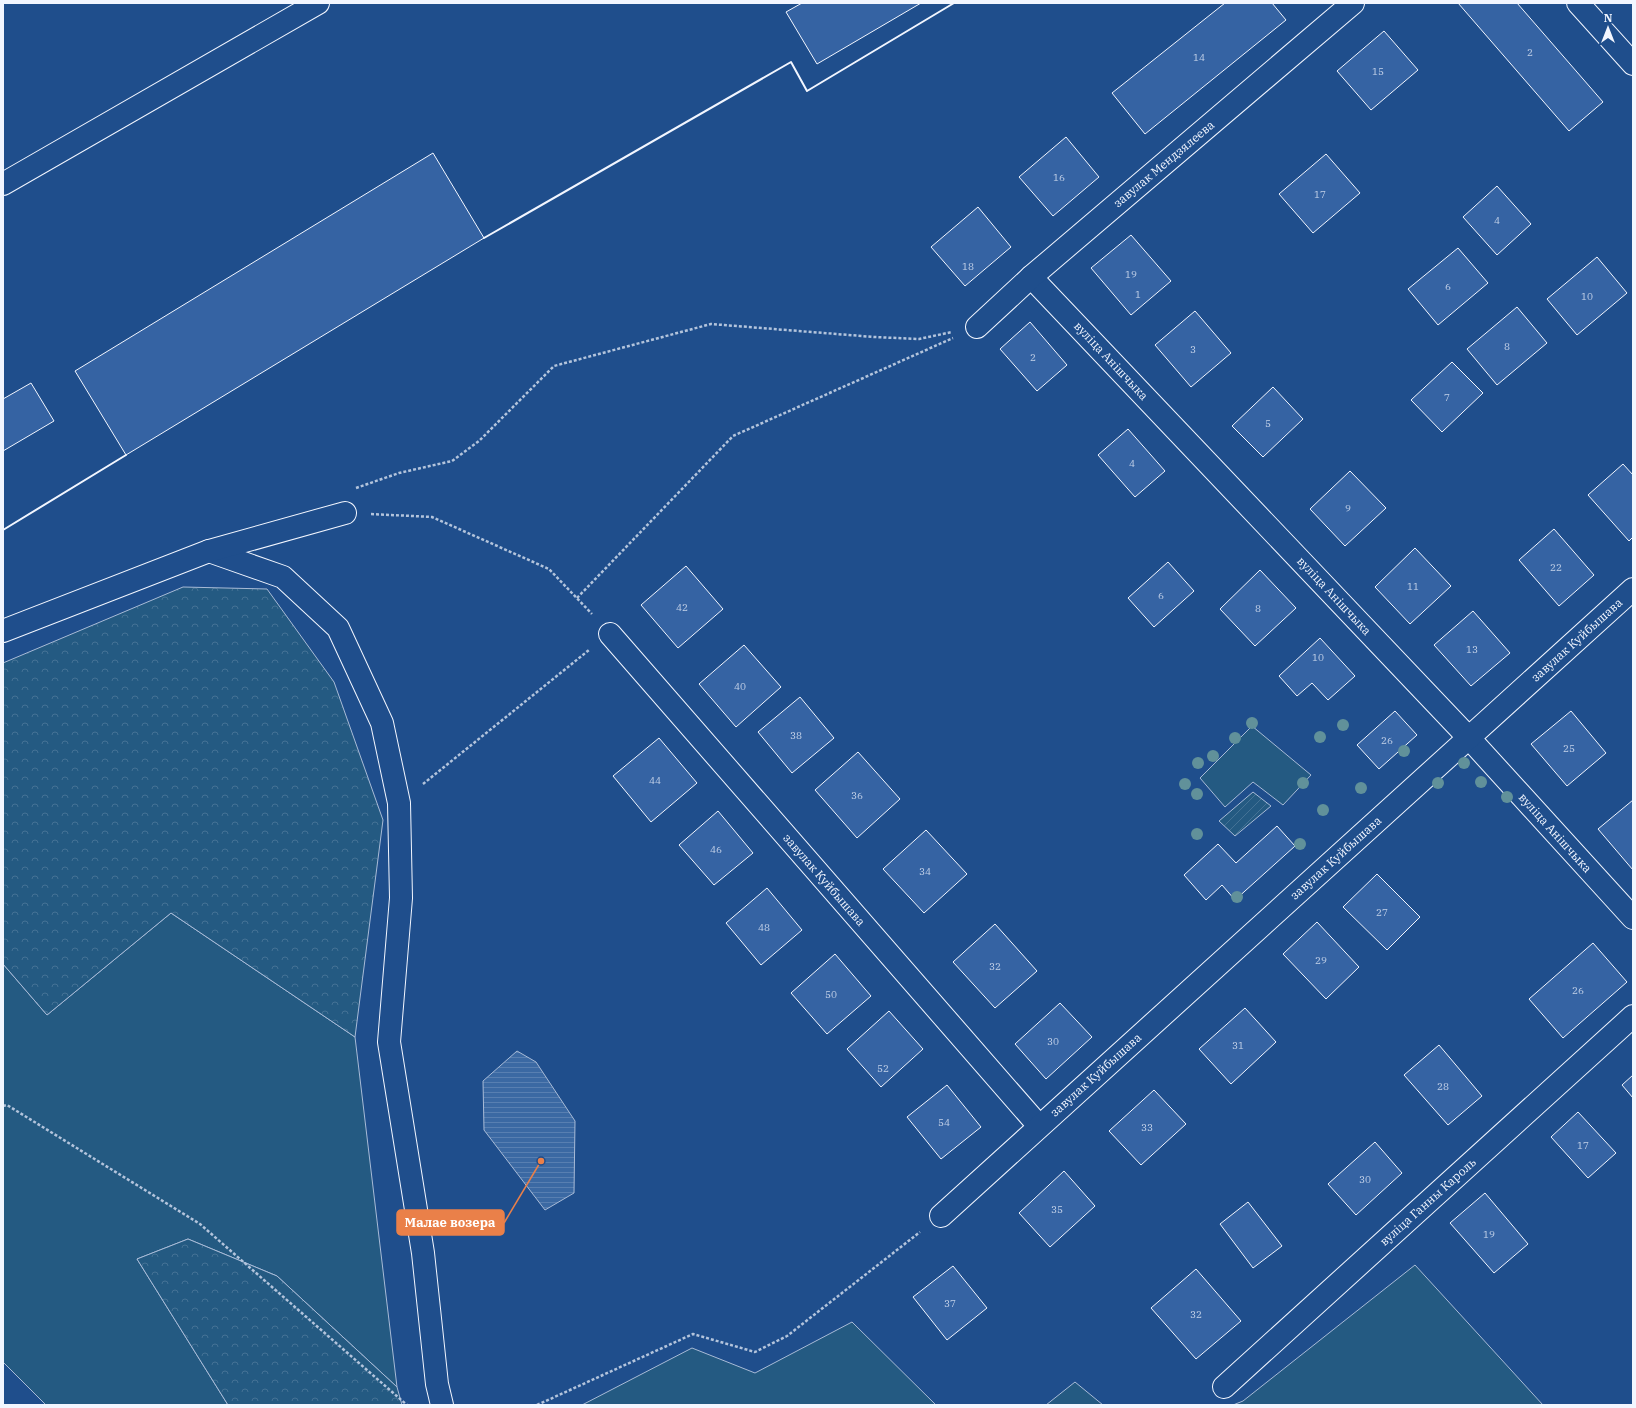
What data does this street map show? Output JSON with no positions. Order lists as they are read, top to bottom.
{
  "streets": {
    "street": [
      "завулак Мендзялеева",
      "вуліца Анішчыка",
      "завулак Куйбышава",
      "вуліца Ганны Кароль"
    ]
  },
  "crossings": [
    ["завулак Мендзялеева", "вуліца Анішчыка"],
    ["вуліца Анішчыка", "завулак Куйбышава"]
  ],
  "places": ["Малае возера"],
  "house_numbers": [
    "2",
    "14",
    "15",
    "16",
    "17",
    "4",
    "18",
    "19",
    "6",
    "1",
    "10",
    "8",
    "3",
    "2",
    "7",
    "5",
    "4",
    "9",
    "22",
    "11",
    "6",
    "42",
    "8",
    "13",
    "10",
    "40",
    "38",
    "26",
    "25",
    "44",
    "36",
    "46",
    "34",
    "27",
    "48",
    "29",
    "32",
    "26",
    "50",
    "30",
    "31",
    "52",
    "28",
    "54",
    "33",
    "17",
    "30",
    "35",
    "19",
    "37",
    "32"
  ],
  "north": "top"
}
